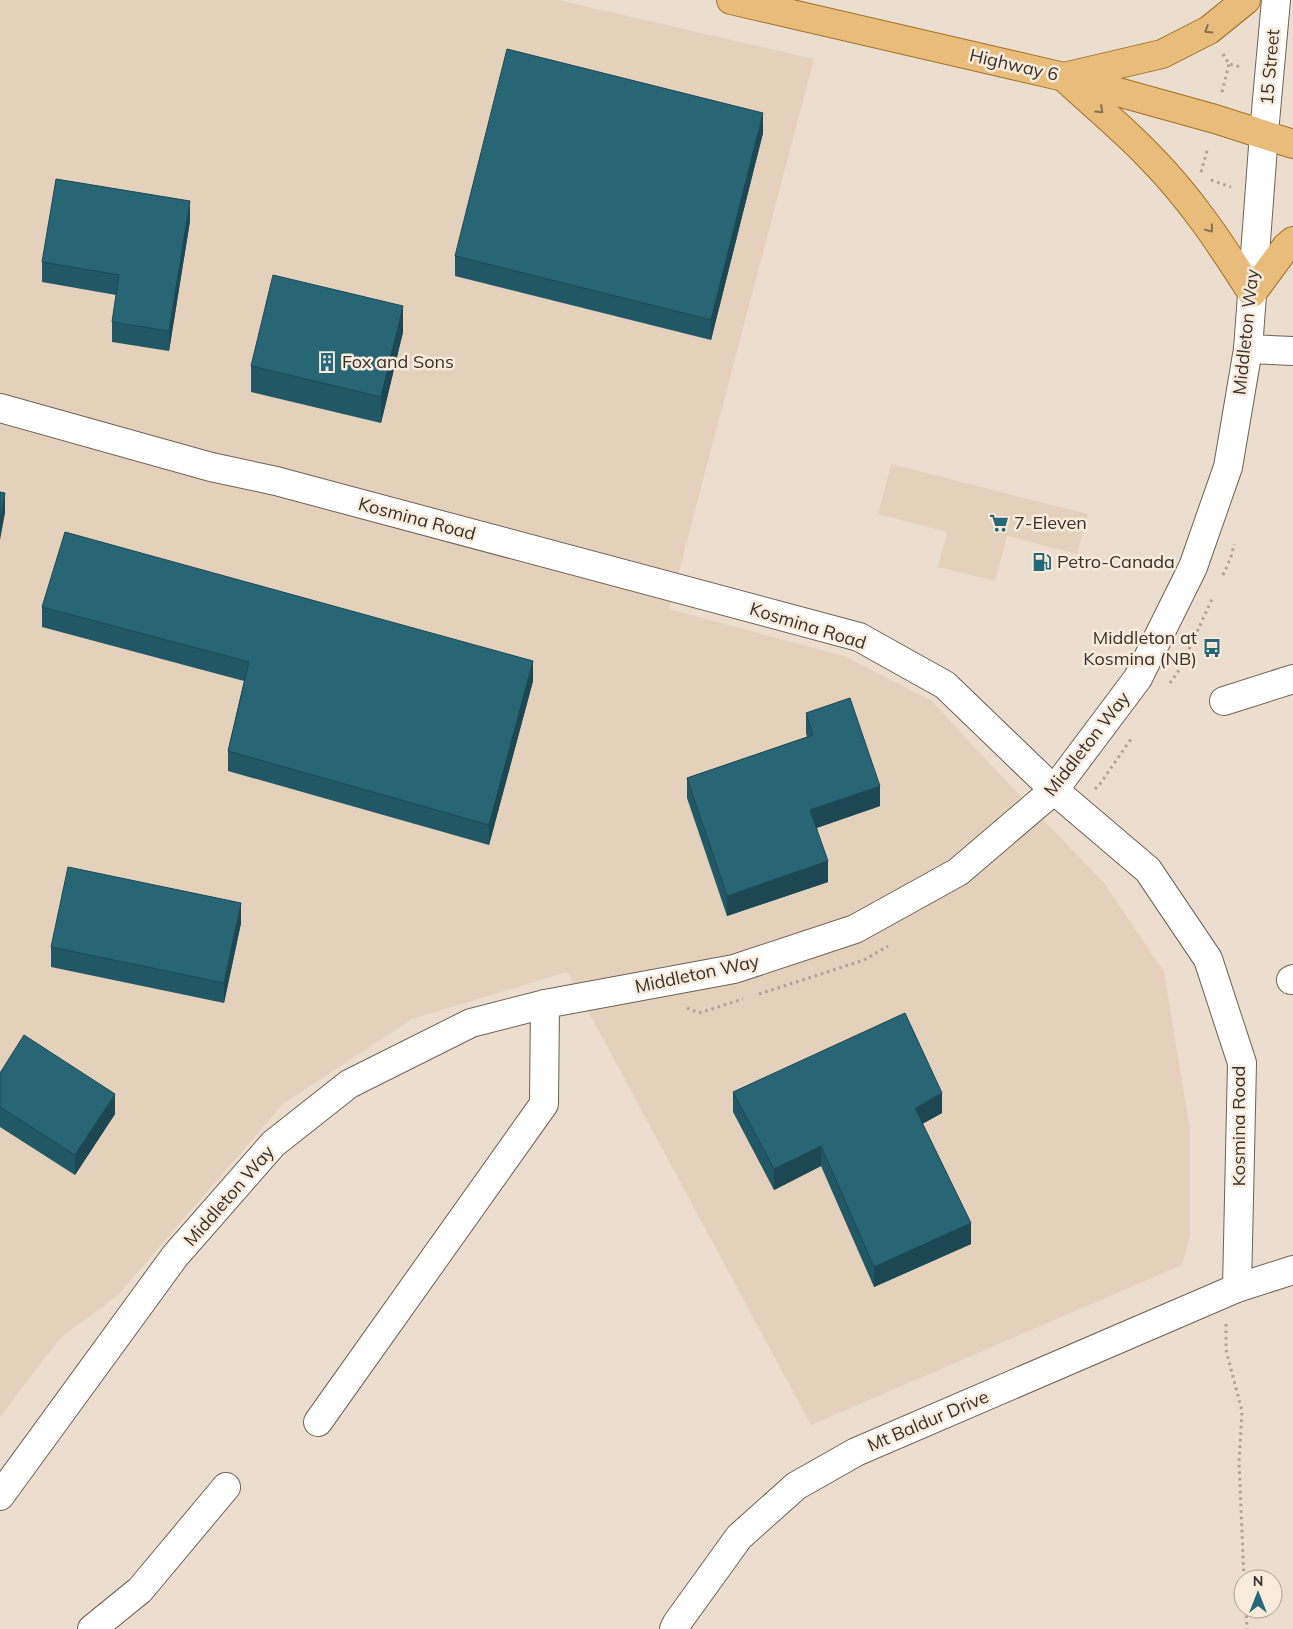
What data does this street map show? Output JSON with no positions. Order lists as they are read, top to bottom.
{
  "streets": {
    "main road": ["Highway 6"],
    "street": [
      "15 Street",
      "Middleton Way",
      "Kosmina Road",
      "Mt Baldur Drive"
    ]
  },
  "crossings": [
    ["Highway 6", "15 Street"],
    ["Highway 6", "Middleton Way"],
    ["15 Street", "Middleton Way"],
    ["Middleton Way", "Kosmina Road"],
    ["Kosmina Road", "Mt Baldur Drive"]
  ],
  "places": {
    "building": ["Fox and Sons"],
    "supermarket": ["7-Eleven"],
    "fuel station": ["Petro-Canada"],
    "bus stop": ["Middleton at Kosmina (NB)"]
  },
  "north": "top"
}
